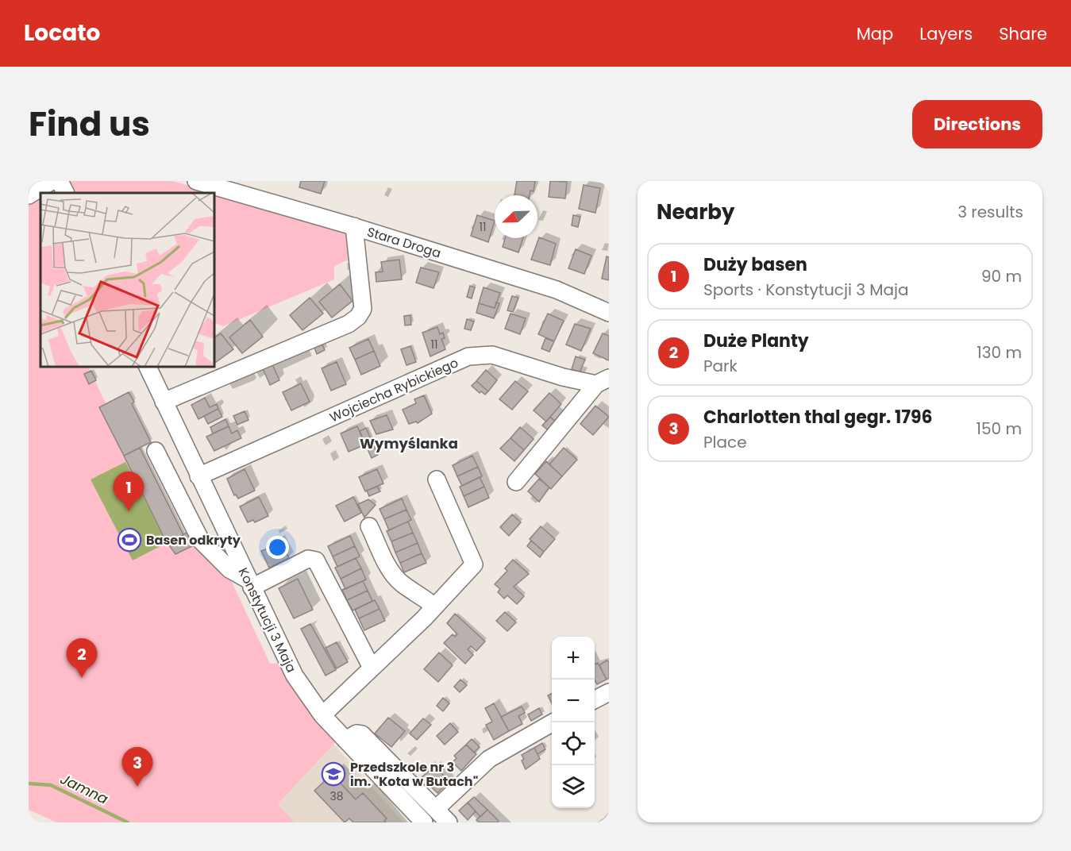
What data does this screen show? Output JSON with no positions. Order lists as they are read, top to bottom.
{
  "streets": {
    "street": ["Stara Droga", "Wojciecha Rybickiego", "Konstytucji 3 Maja"]
  },
  "crossings": [
    ["Wojciecha Rybickiego", "Konstytucji 3 Maja"]
  ],
  "districts": ["Wymyślanka"],
  "water": ["Jamna"],
  "places": {
    "sports": ["Basen odkryty"],
    "school or university": ["Przedszkole nr 3 im. \"Kota w Butach\""]
  },
  "house_numbers": ["11", "11", "38"],
  "north": "bottom left",
  "page": {
    "header": "Locato",
    "nav": ["Map", "Layers", "Share"],
    "title": "Find us",
    "buttons": "Directions",
    "heading": ["Nearby", "3 results"],
    "list": [
      {
        "mark": "1",
        "name": "Duży basen",
        "note": "Sports · Konstytucji 3 Maja",
        "value": "90 m"
      },
      {
        "mark": "2",
        "name": "Duże Planty",
        "note": "Park",
        "value": "130 m"
      },
      {
        "mark": "3",
        "name": "Charlotten thal gegr. 1796",
        "note": "Place",
        "value": "150 m"
      }
    ],
    "pins": ["1", "2", "3"],
    "map_buttons": ["+", "−"]
  }
}
